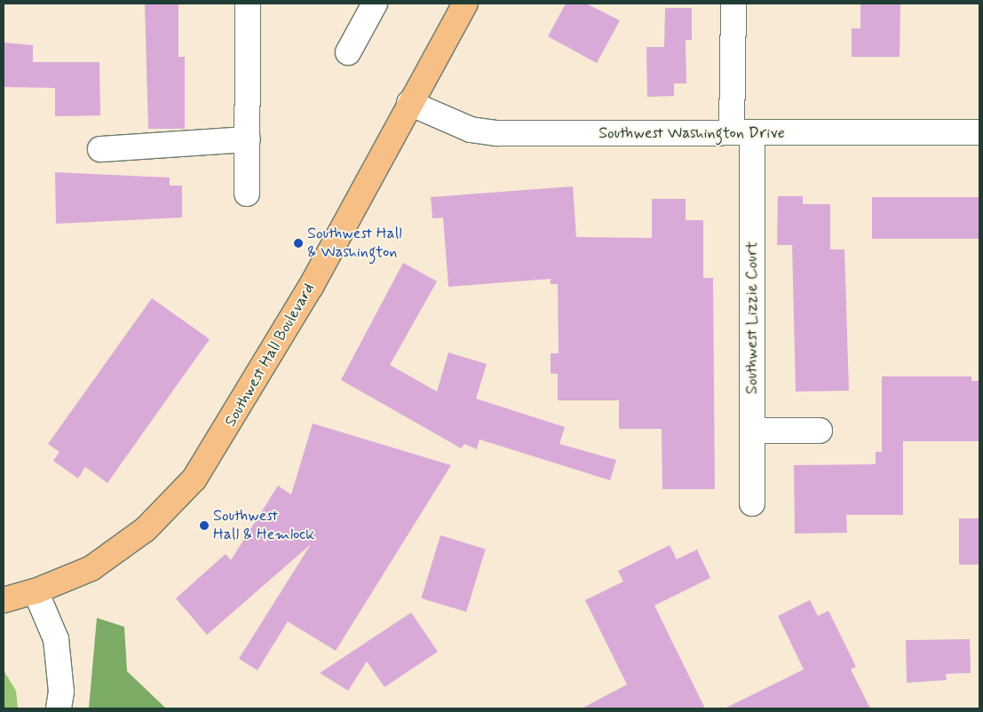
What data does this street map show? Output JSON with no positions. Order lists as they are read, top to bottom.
{
  "streets": {
    "main road": ["Southwest Hall Boulevard"],
    "street": ["Southwest Washington Drive", "Southwest Lizzie Court"]
  },
  "crossings": [
    ["Southwest Washington Drive", "Southwest Lizzie Court"],
    ["Southwest Washington Drive", "Southwest Hall Boulevard"]
  ],
  "places": ["Southwest Hall & Washington", "Southwest Hall & Hemlock"]
}
